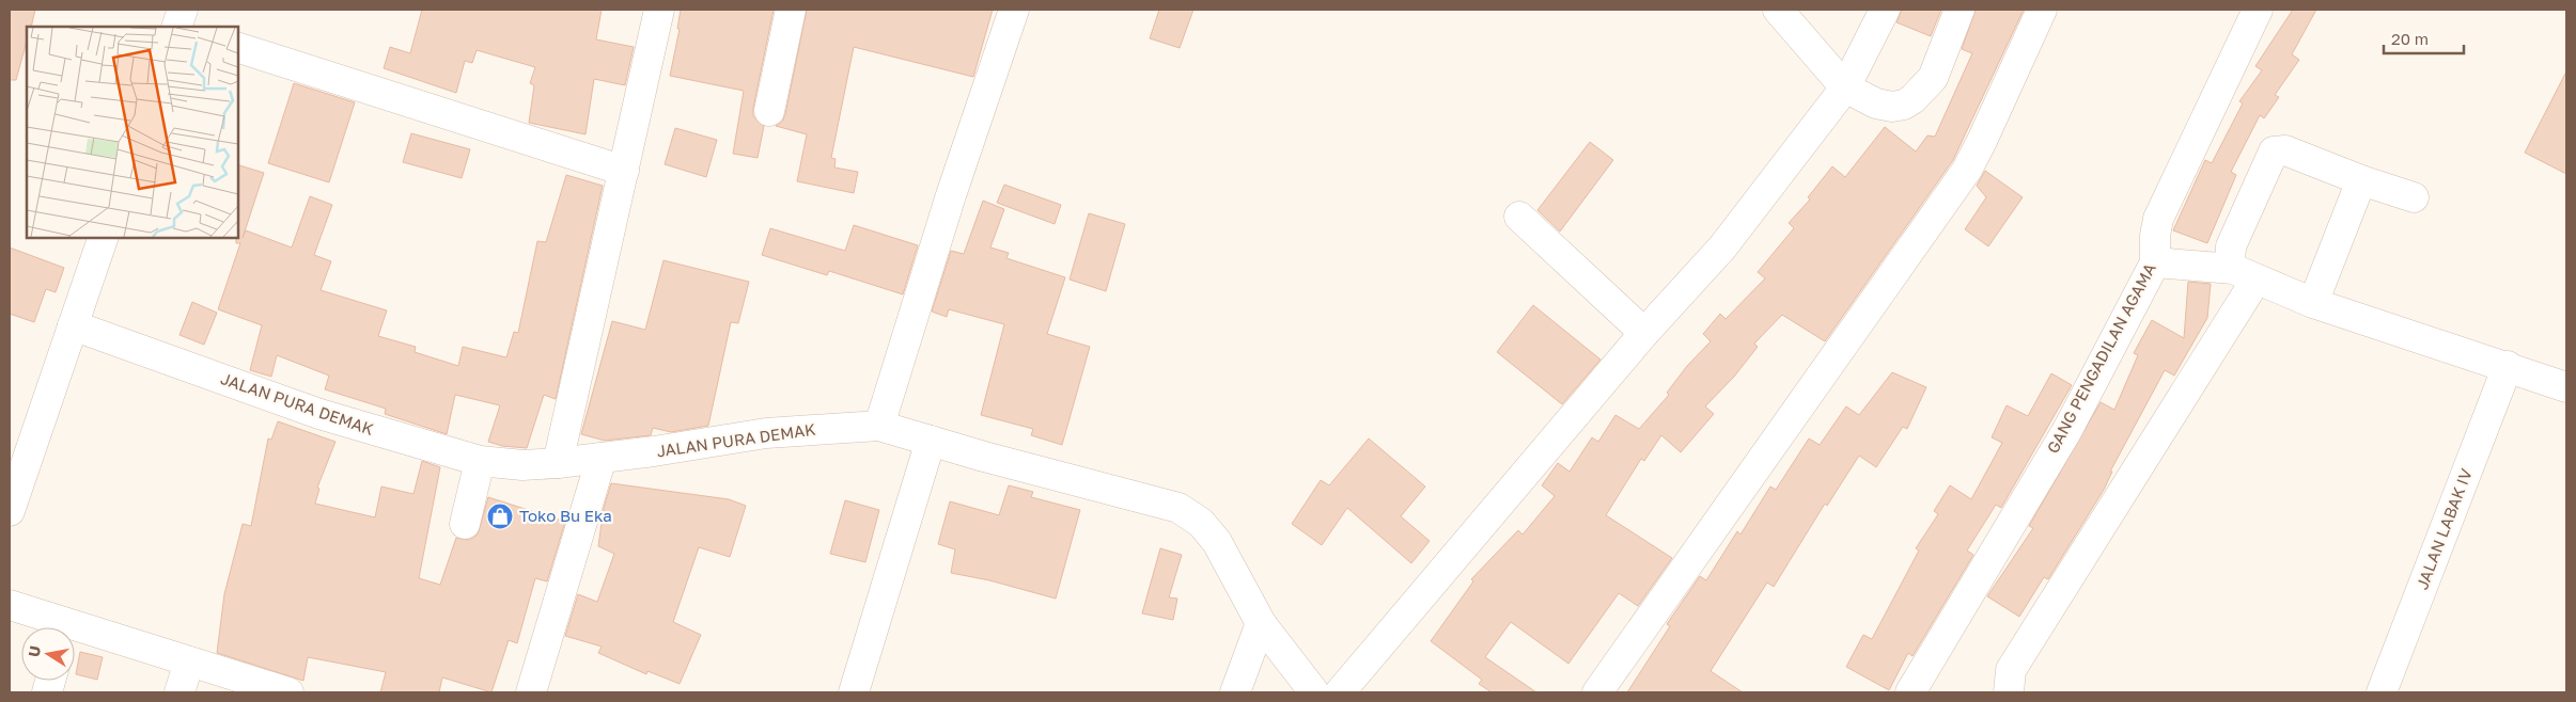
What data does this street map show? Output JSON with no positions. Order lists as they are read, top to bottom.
{
  "streets": {
    "street": ["GANG PENGADILAN AGAMA", "JALAN PURA DEMAK", "JALAN LABAK IV"]
  },
  "places": {
    "shop": ["Toko Bu Eka"]
  },
  "scale_bar": "20 m",
  "north": "left"
}
